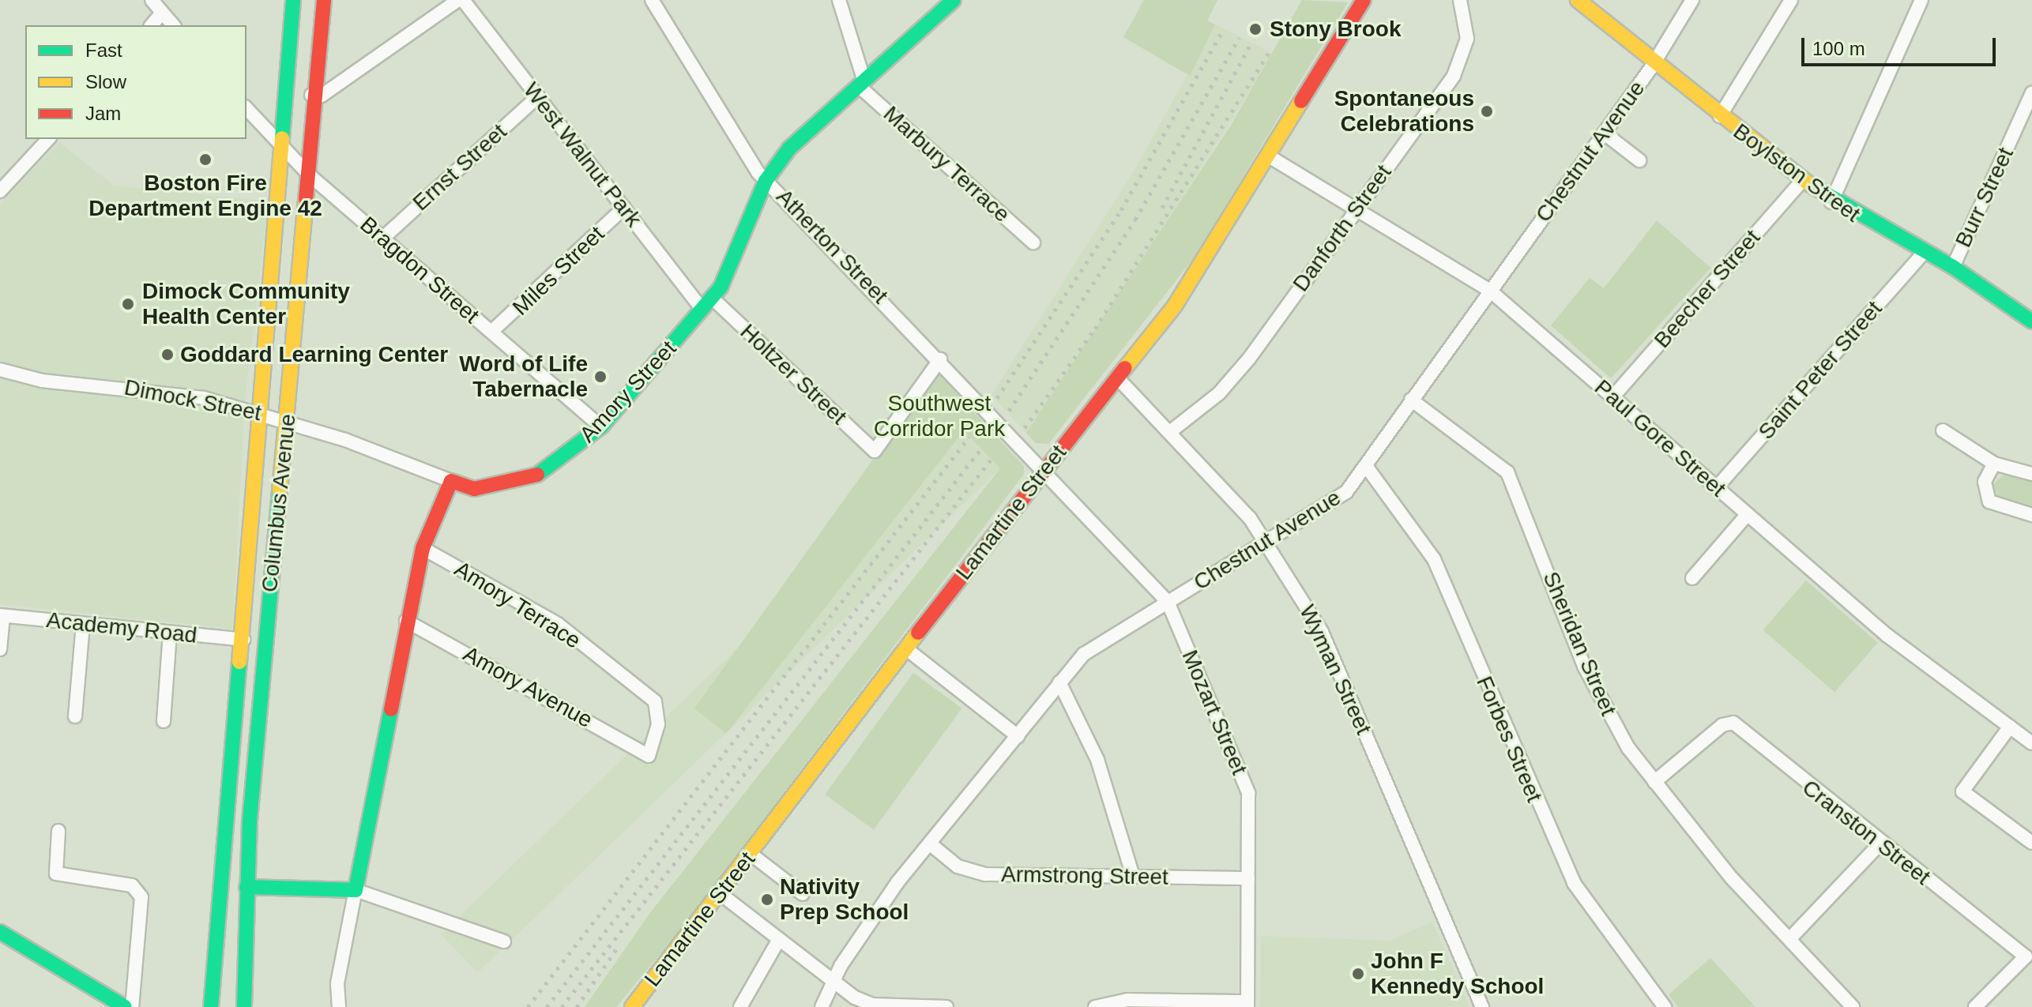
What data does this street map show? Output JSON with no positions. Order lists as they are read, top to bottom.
{
  "streets": {
    "street": [
      "Chestnut Avenue",
      "West Walnut Park",
      "Marbury Terrace",
      "Ernst Street",
      "Boylston Street",
      "Burr Street",
      "Danforth Street",
      "Atherton Street",
      "Bragdon Street",
      "Miles Street",
      "Beecher Street",
      "Saint Peter Street",
      "Holtzer Street",
      "Amory Street",
      "Dimock Street",
      "Paul Gore Street",
      "Columbus Avenue",
      "Lamartine Street",
      "Amory Terrace",
      "Academy Road",
      "Sheridan Street",
      "Wyman Street",
      "Amory Avenue",
      "Mozart Street",
      "Forbes Street",
      "Cranston Street",
      "Armstrong Street"
    ]
  },
  "crossings": [
    ["Chestnut Avenue", "Boylston Street"],
    ["Chestnut Avenue", "Paul Gore Street"],
    ["Chestnut Avenue", "Sheridan Street"],
    ["Chestnut Avenue", "Wyman Street"],
    ["Chestnut Avenue", "Mozart Street"],
    ["Chestnut Avenue", "Forbes Street"],
    ["Chestnut Avenue", "Armstrong Street"],
    ["West Walnut Park", "Ernst Street"],
    ["West Walnut Park", "Miles Street"],
    ["West Walnut Park", "Holtzer Street"],
    ["West Walnut Park", "Amory Street"],
    ["Marbury Terrace", "Amory Street"],
    ["Ernst Street", "Bragdon Street"],
    ["Boylston Street", "Burr Street"],
    ["Boylston Street", "Beecher Street"],
    ["Boylston Street", "Saint Peter Street"],
    ["Danforth Street", "Paul Gore Street"],
    ["Danforth Street", "Wyman Street"],
    ["Atherton Street", "Holtzer Street"],
    ["Atherton Street", "Amory Street"],
    ["Atherton Street", "Lamartine Street"],
    ["Atherton Street", "Mozart Street"],
    ["Bragdon Street", "Miles Street"],
    ["Bragdon Street", "Amory Street"],
    ["Bragdon Street", "Columbus Avenue"],
    ["Beecher Street", "Paul Gore Street"],
    ["Saint Peter Street", "Paul Gore Street"],
    ["Holtzer Street", "Amory Street"],
    ["Amory Street", "Dimock Street"],
    ["Dimock Street", "Columbus Avenue"],
    ["Paul Gore Street", "Lamartine Street"],
    ["Columbus Avenue", "Academy Road"],
    ["Lamartine Street", "Wyman Street"],
    ["Lamartine Street", "Mozart Street"],
    ["Amory Terrace", "Amory Avenue"],
    ["Sheridan Street", "Cranston Street"],
    ["Mozart Street", "Armstrong Street"]
  ],
  "parks": ["Southwest Corridor Park"],
  "places": [
    "Stony Brook",
    "Spontaneous Celebrations",
    "Boston Fire Department Engine 42",
    "Dimock Community Health Center",
    "Goddard Learning Center",
    "Word of Life Tabernacle",
    "Nativity Prep School",
    "John F Kennedy School"
  ],
  "legend": ["Fast", "Slow", "Jam"],
  "scale_bar": "100 m"
}
